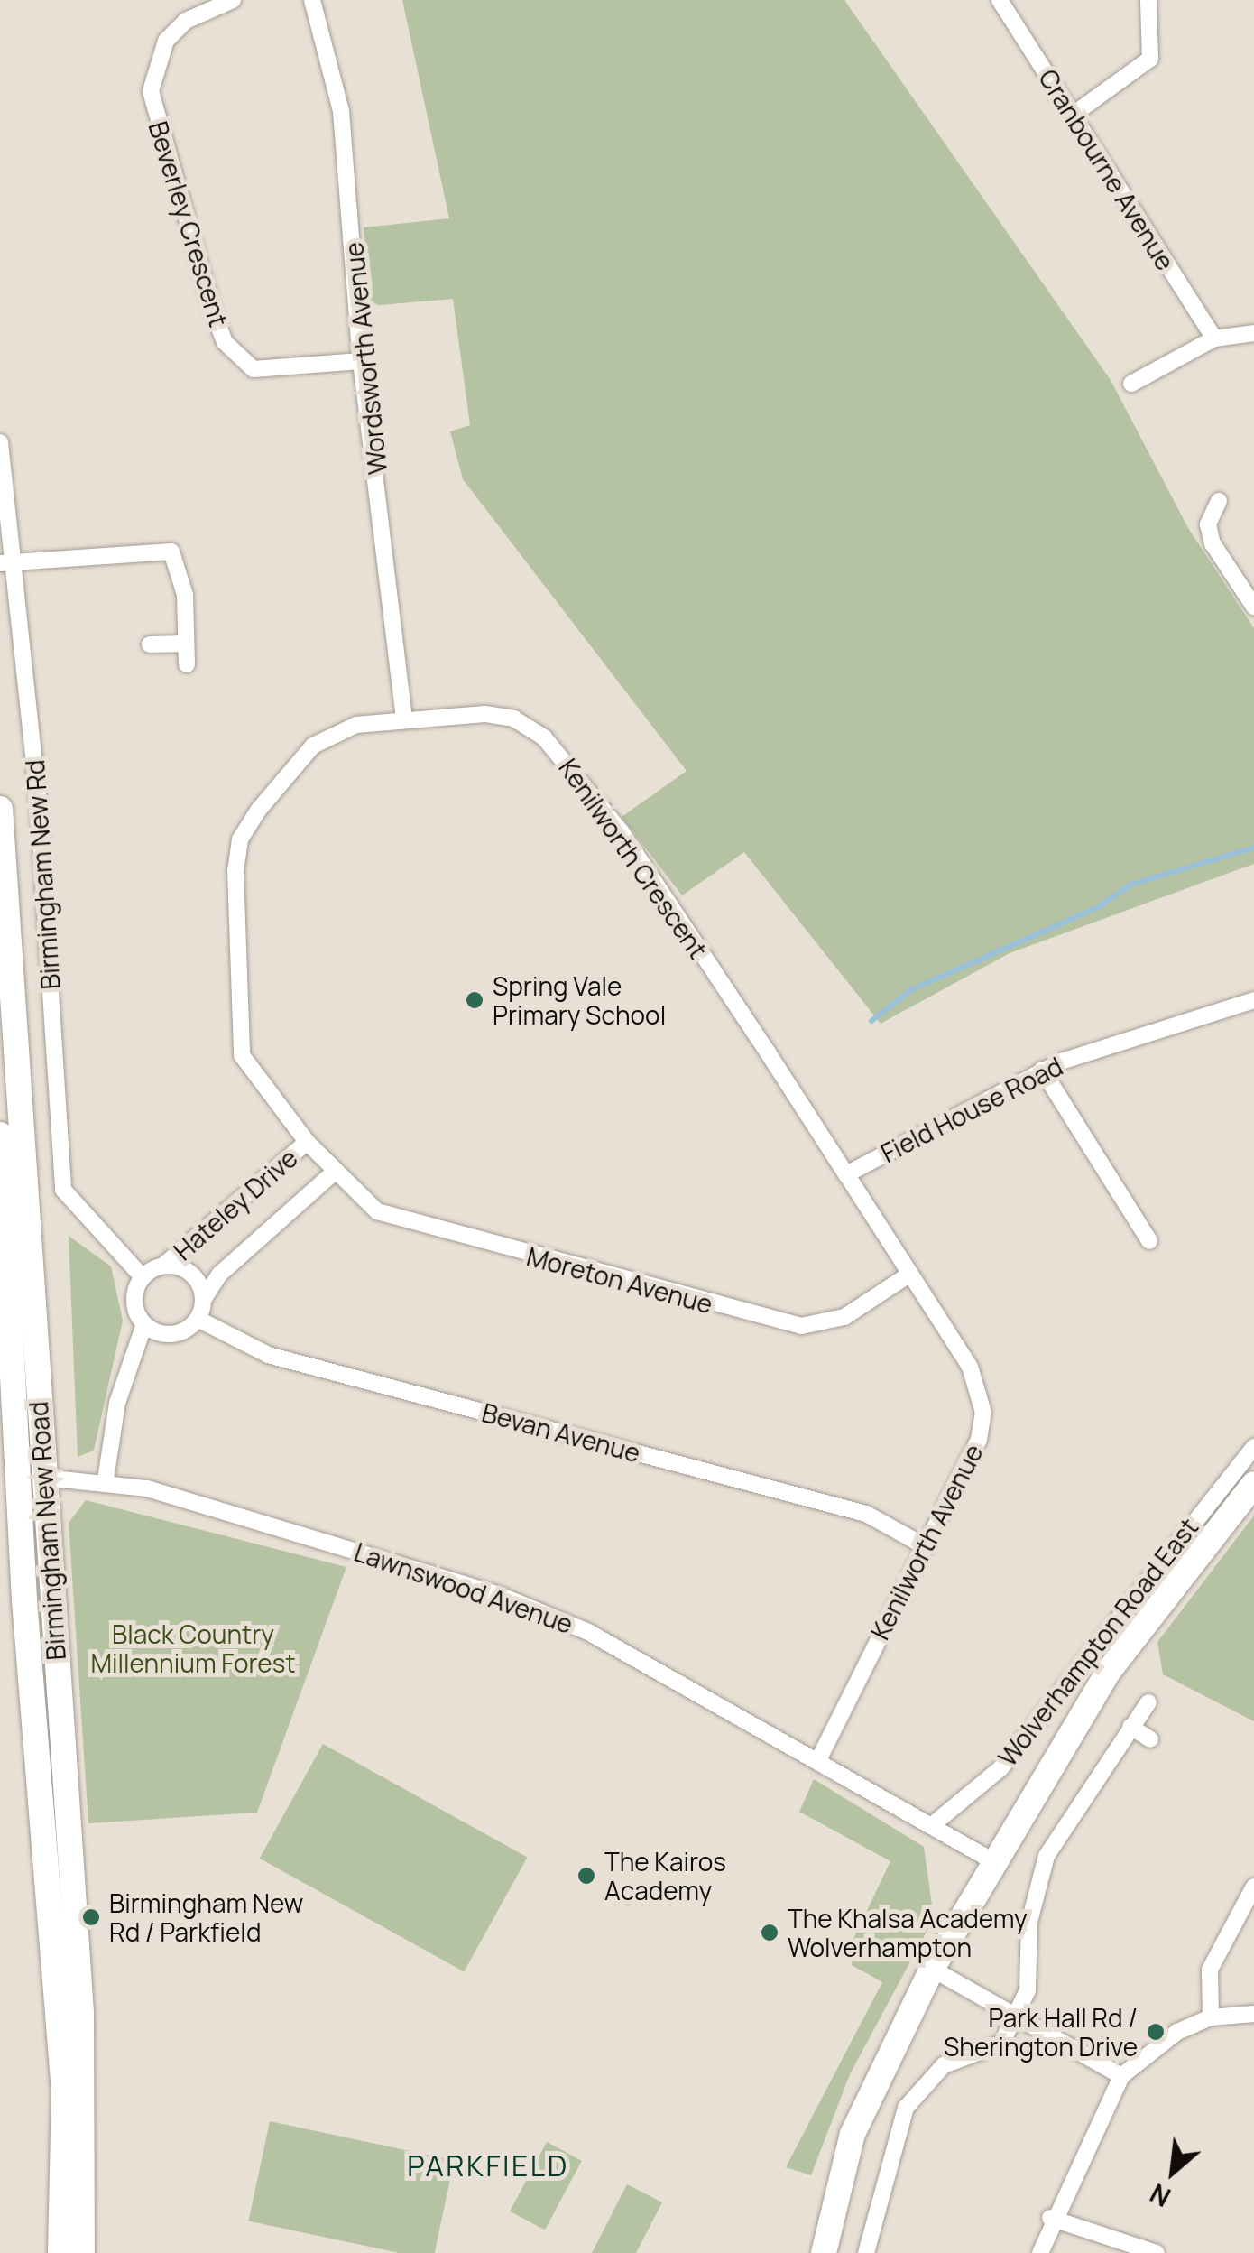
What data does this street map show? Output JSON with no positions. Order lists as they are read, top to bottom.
{
  "streets": {
    "main road": ["Birmingham New Road", "Wolverhampton Road East"],
    "street": [
      "Cranbourne Avenue",
      "Beverley Crescent",
      "Wordsworth Avenue",
      "Kenilworth Crescent",
      "Birmingham New Rd",
      "Field House Road",
      "Hateley Drive",
      "Moreton Avenue",
      "Bevan Avenue",
      "Kenilworth Avenue",
      "Lawnswood Avenue"
    ]
  },
  "crossings": [
    ["Beverley Crescent", "Wordsworth Avenue"],
    ["Wordsworth Avenue", "Kenilworth Crescent"],
    ["Kenilworth Crescent", "Field House Road"],
    ["Kenilworth Crescent", "Hateley Drive"],
    ["Kenilworth Crescent", "Moreton Avenue"],
    ["Kenilworth Crescent", "Kenilworth Avenue"],
    ["Birmingham New Rd", "Hateley Drive"],
    ["Birmingham New Rd", "Bevan Avenue"],
    ["Hateley Drive", "Moreton Avenue"],
    ["Hateley Drive", "Bevan Avenue"],
    ["Moreton Avenue", "Kenilworth Avenue"],
    ["Bevan Avenue", "Kenilworth Avenue"],
    ["Birmingham New Road", "Lawnswood Avenue"],
    ["Kenilworth Avenue", "Lawnswood Avenue"],
    ["Lawnswood Avenue", "Wolverhampton Road East"]
  ],
  "districts": ["PARKFIELD"],
  "parks": ["Black Country Millennium Forest"],
  "places": [
    "Spring Vale Primary School",
    "The Kairos Academy",
    "Birmingham New Rd / Parkfield",
    "The Khalsa Academy Wolverhampton",
    "Park Hall Rd / Sherington Drive"
  ],
  "north": "bottom left"
}
